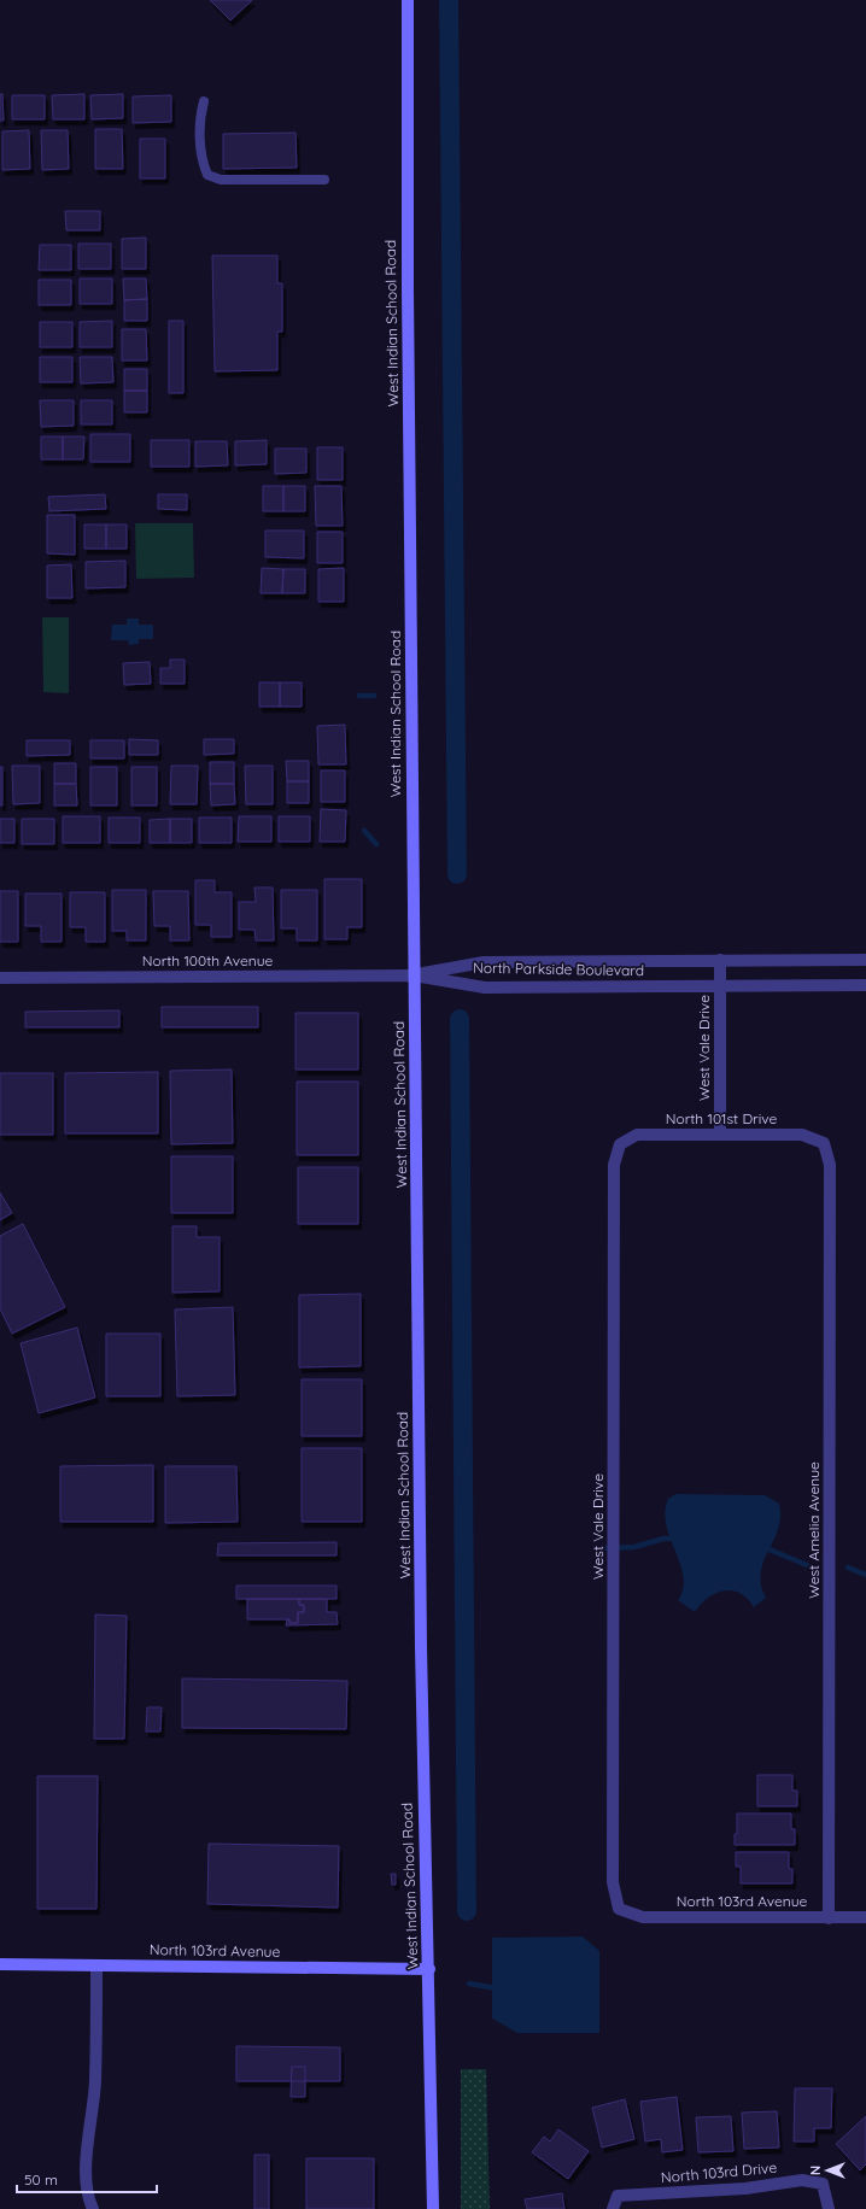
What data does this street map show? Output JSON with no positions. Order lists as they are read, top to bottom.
{
  "streets": {
    "main road": ["West Indian School Road", "North 103rd Avenue"],
    "street": [
      "North 100th Avenue",
      "North Parkside Boulevard",
      "West Vale Drive",
      "North 101st Drive",
      "West Amelia Avenue",
      "North 103rd Drive"
    ]
  },
  "crossings": [
    ["West Indian School Road", "North 100th Avenue"],
    ["West Indian School Road", "North Parkside Boulevard"],
    ["West Indian School Road", "North 103rd Avenue"],
    ["North 100th Avenue", "North Parkside Boulevard"],
    ["North Parkside Boulevard", "West Vale Drive"],
    ["West Vale Drive", "North 101st Drive"],
    ["West Vale Drive", "North 103rd Avenue"],
    ["North 101st Drive", "West Amelia Avenue"],
    ["West Amelia Avenue", "North 103rd Avenue"]
  ],
  "scale_bar": "50 m",
  "north": "left"
}
